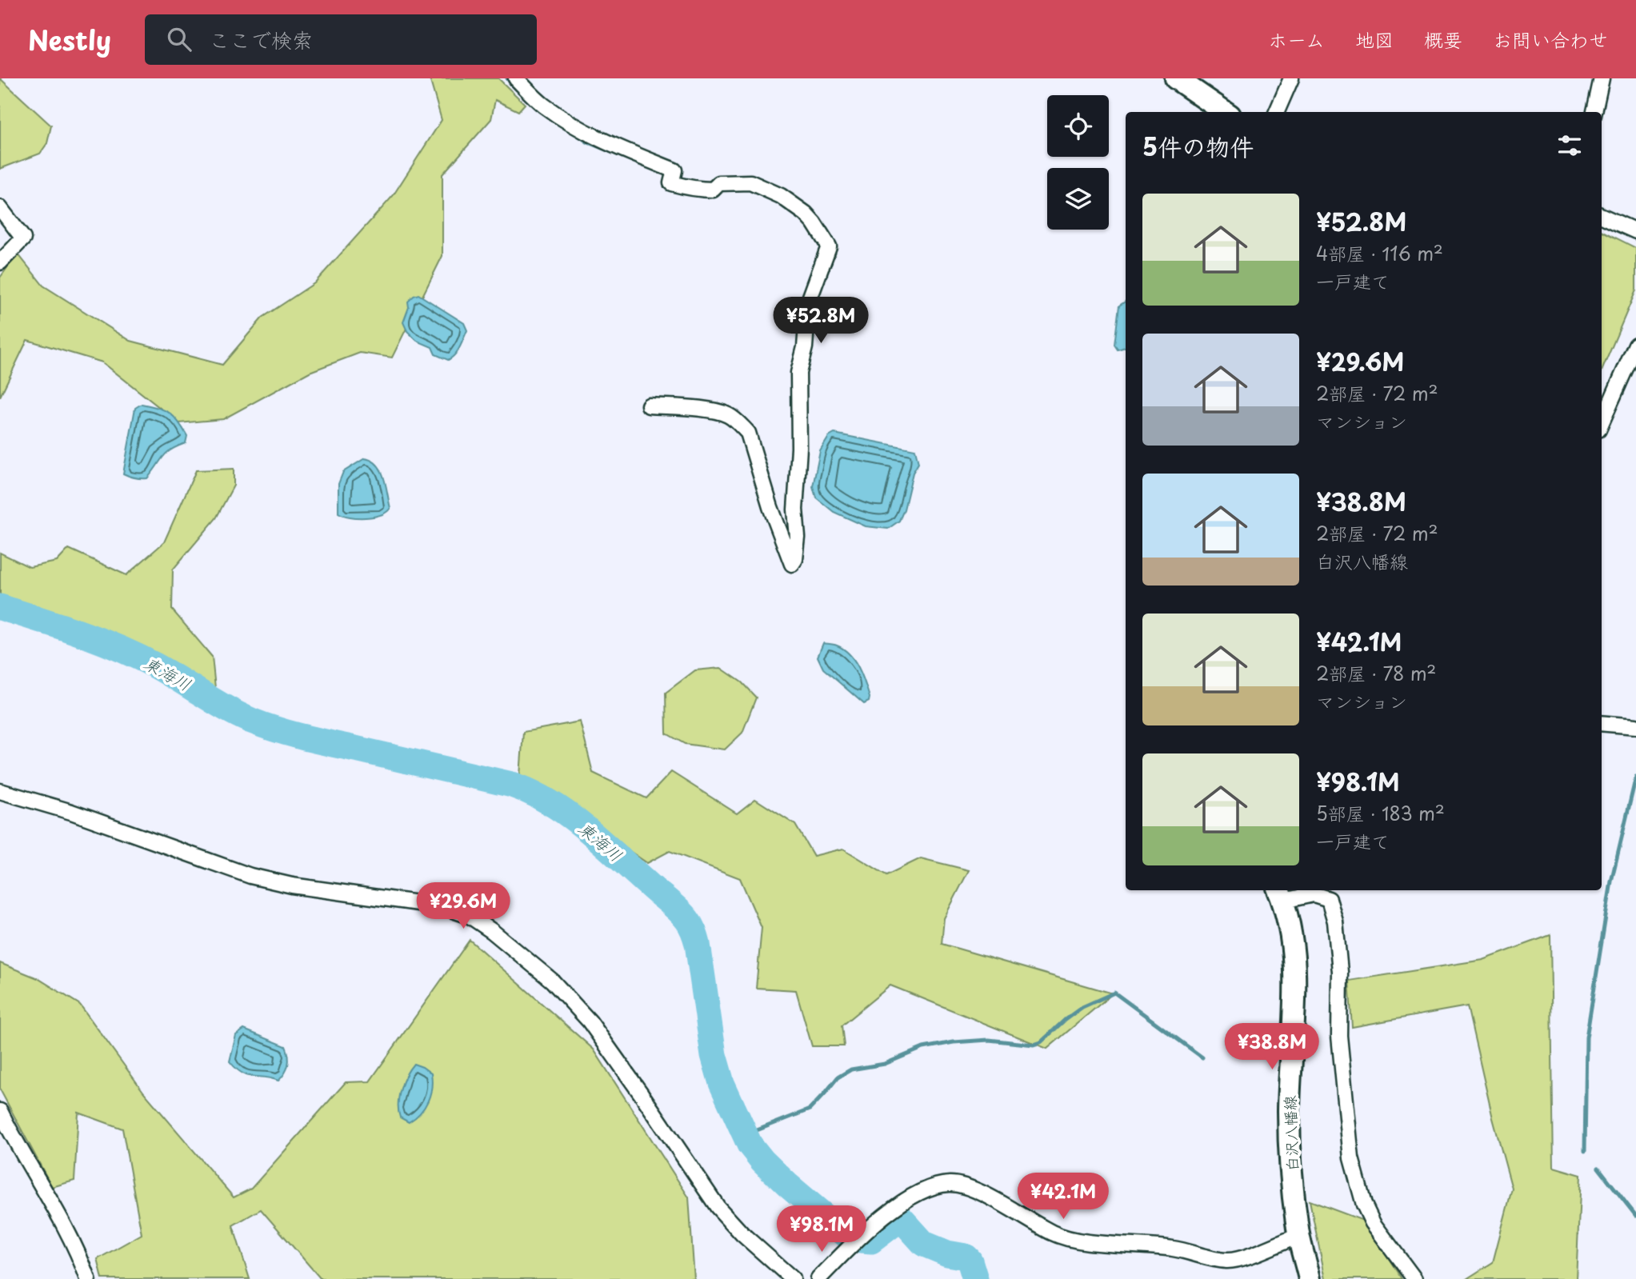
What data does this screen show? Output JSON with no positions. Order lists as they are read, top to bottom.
{
  "streets": {
    "main road": ["白沢八幡線"]
  },
  "water": ["東海川"],
  "page": {
    "header": "Nestly",
    "search": "ここで検索",
    "nav": [
      "ホーム",
      "地図",
      "概要",
      "お問い合わせ"
    ],
    "heading": "5件の物件",
    "list": [
      {
        "name": "¥52.8M",
        "note": "4部屋 · 116 m² · 一戸建て"
      },
      {
        "name": "¥29.6M",
        "note": "2部屋 · 72 m² · マンション"
      },
      {
        "name": "¥38.8M",
        "note": "2部屋 · 72 m² · 白沢八幡線"
      },
      {
        "name": "¥42.1M",
        "note": "2部屋 · 78 m² · マンション"
      },
      {
        "name": "¥98.1M",
        "note": "5部屋 · 183 m² · 一戸建て"
      }
    ],
    "price": [
      "¥52.8M",
      "¥29.6M",
      "¥38.8M",
      "¥42.1M",
      "¥98.1M"
    ]
  }
}
